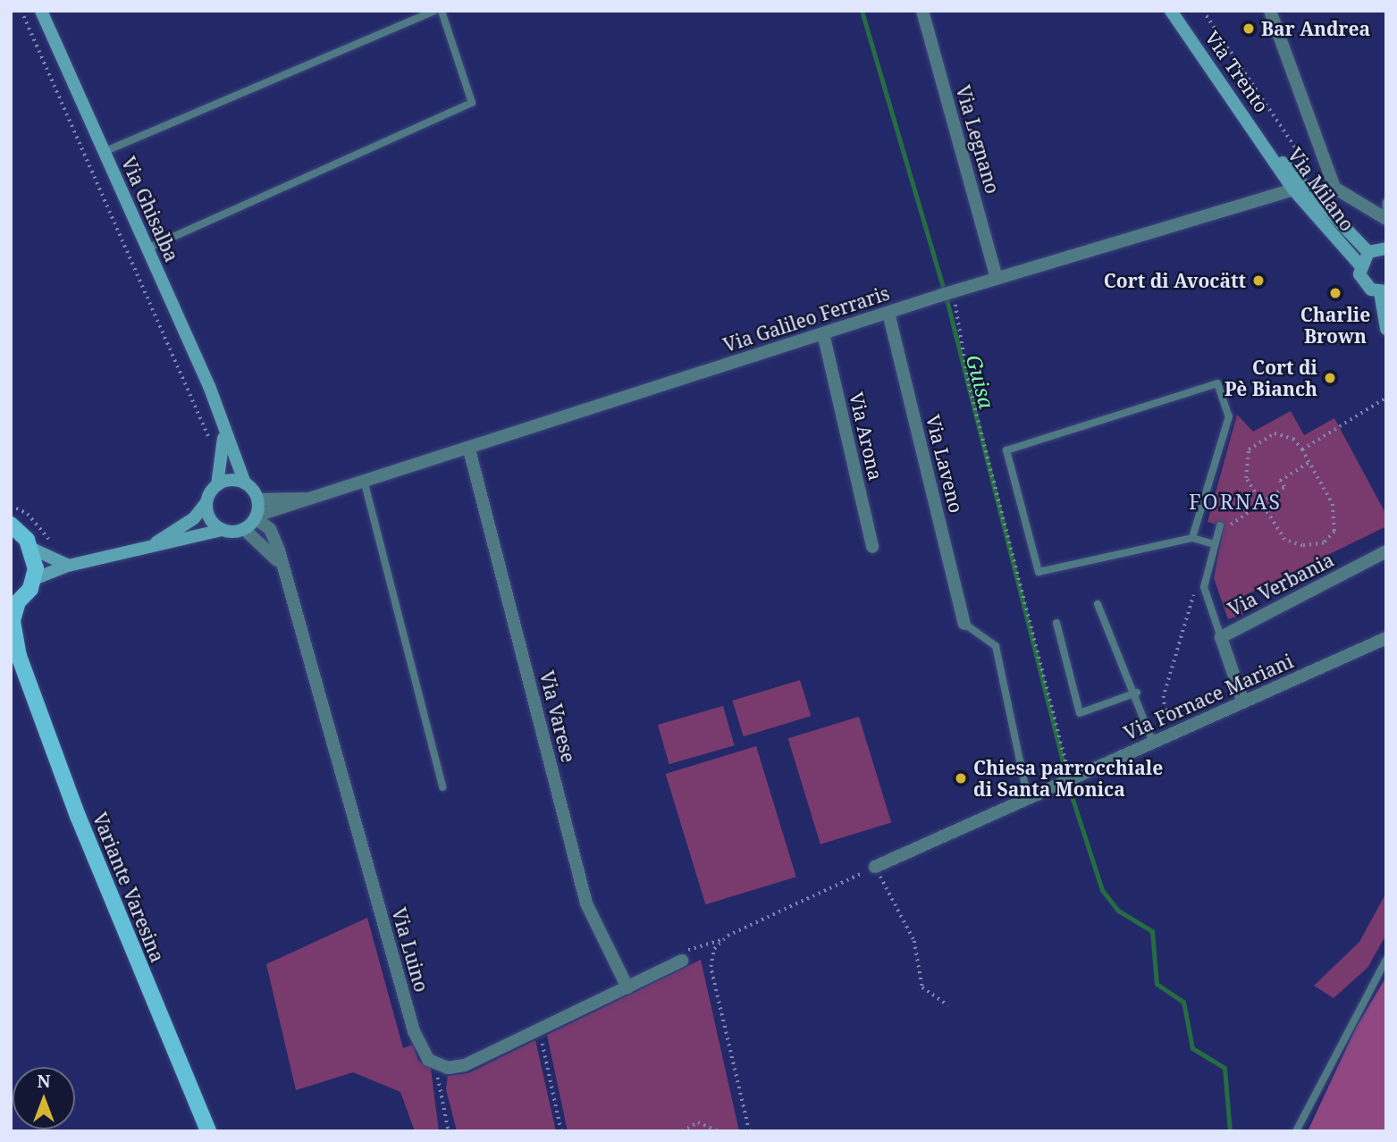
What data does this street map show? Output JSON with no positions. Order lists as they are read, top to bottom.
{
  "streets": {
    "main road": ["Variante Varesina"],
    "street": [
      "Via Trento",
      "Via Legnano",
      "Via Milano",
      "Via Ghisalba",
      "Via Galileo Ferraris",
      "Via Arona",
      "Via Laveno",
      "Via Verbania",
      "Via Fornace Mariani",
      "Via Varese",
      "Via Luino"
    ]
  },
  "crossings": [
    ["Via Trento", "Via Milano"],
    ["Via Legnano", "Via Galileo Ferraris"],
    ["Via Milano", "Via Galileo Ferraris"],
    ["Via Ghisalba", "Via Galileo Ferraris"],
    ["Via Ghisalba", "Via Luino"],
    ["Via Galileo Ferraris", "Via Arona"],
    ["Via Galileo Ferraris", "Via Laveno"],
    ["Via Galileo Ferraris", "Via Varese"],
    ["Via Galileo Ferraris", "Via Luino"],
    ["Via Verbania", "Via Fornace Mariani"]
  ],
  "districts": ["FORNAS"],
  "water": ["Guisa"],
  "places": [
    "Bar Andrea",
    "Cort di Avocätt",
    "Charlie Brown",
    "Cort di Pè Bianch",
    "Chiesa parrocchiale di Santa Monica"
  ],
  "north": "top"
}
